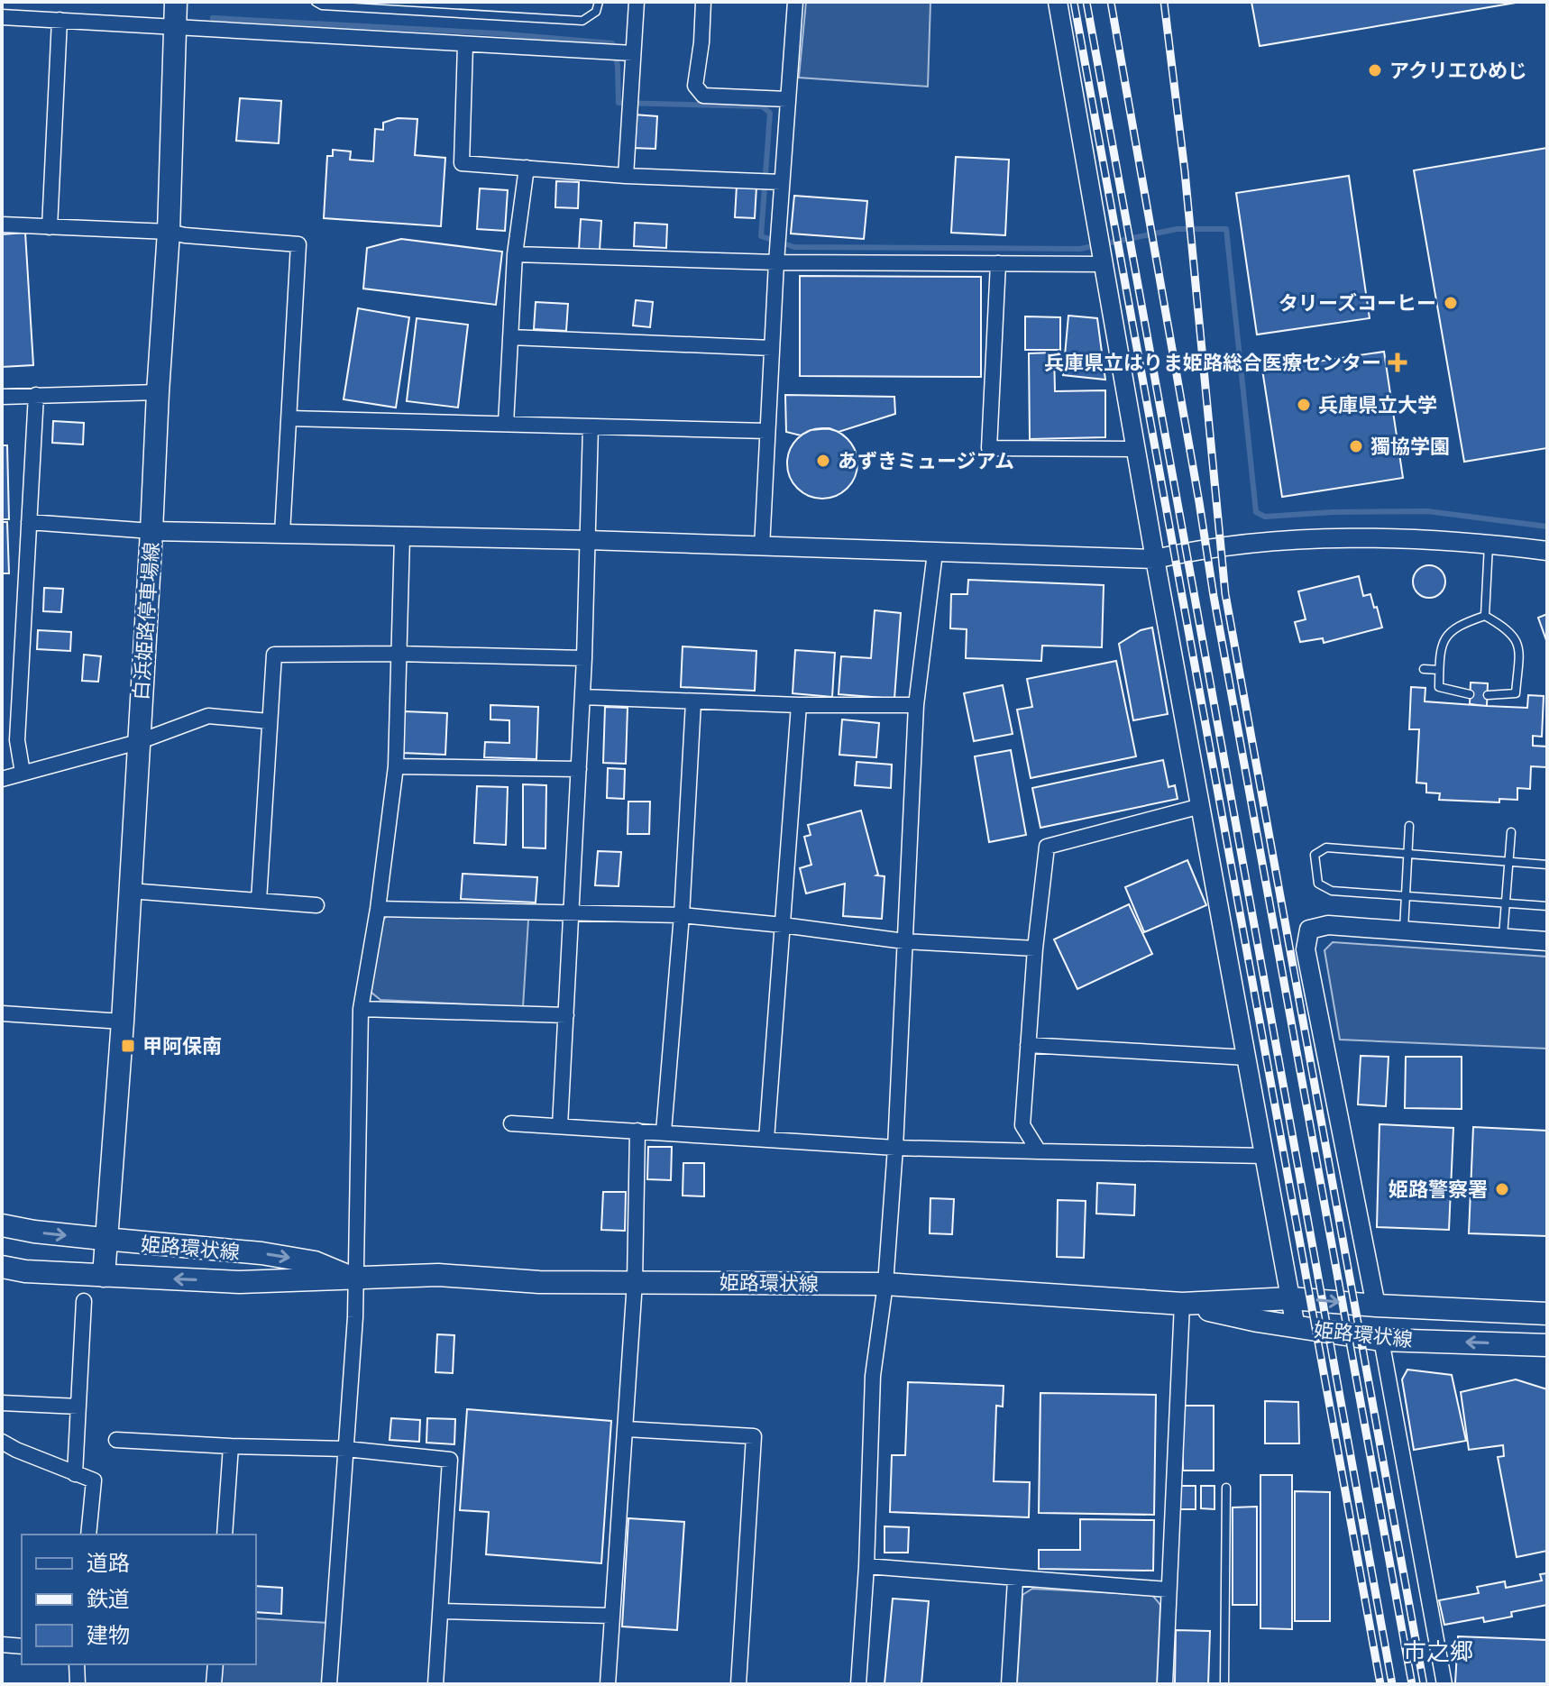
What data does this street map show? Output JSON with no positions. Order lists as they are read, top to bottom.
{
  "streets": {
    "main road": ["白浜姫路停車場線", "姫路環状線"]
  },
  "crossings": [
    ["白浜姫路停車場線", "姫路環状線"]
  ],
  "districts": ["市之郷"],
  "places": {
    "other": [
      "アクリエひめじ",
      "タリーズコーヒー",
      "兵庫県立大学",
      "獨協学園",
      "あずきミュージアム",
      "姫路警察署"
    ],
    "health": ["兵庫県立はりま姫路総合医療センター"],
    "transit": ["甲阿保南"]
  },
  "legend": ["道路", "鉄道", "建物"]
}
